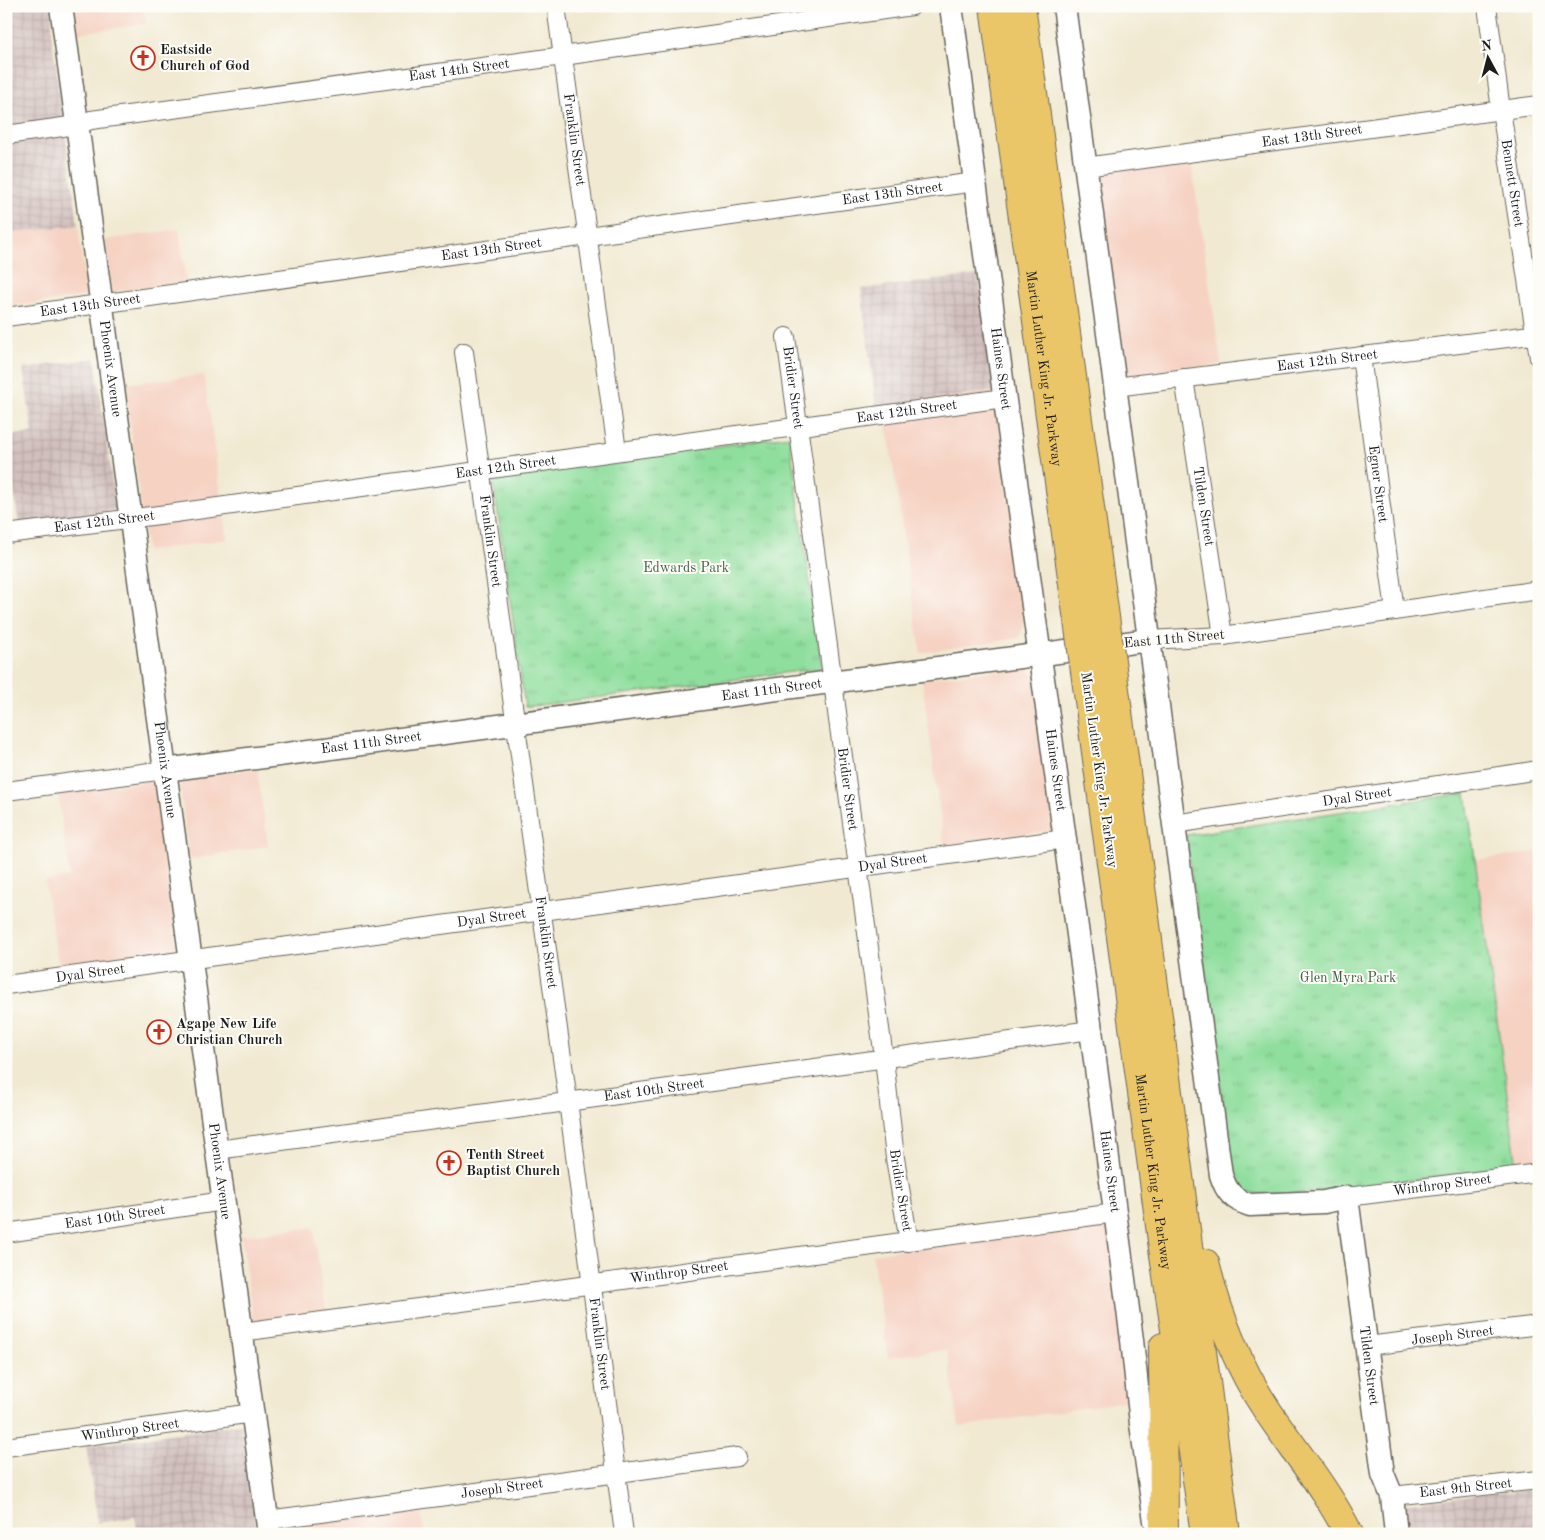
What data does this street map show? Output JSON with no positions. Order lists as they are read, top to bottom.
{
  "streets": {
    "highway": ["Martin Luther King Jr. Parkway"],
    "street": [
      "East 14th Street",
      "East 13th Street",
      "Franklin Street",
      "Bennett Street",
      "East 12th Street",
      "Phoenix Avenue",
      "Haines Street",
      "Bridier Street",
      "Egner Street",
      "Tilden Street",
      "East 11th Street",
      "Dyal Street",
      "East 10th Street",
      "Winthrop Street",
      "Joseph Street",
      "East 9th Street"
    ]
  },
  "crossings": [
    ["East 14th Street", "Franklin Street"],
    ["East 14th Street", "Phoenix Avenue"],
    ["East 13th Street", "Franklin Street"],
    ["East 13th Street", "Bennett Street"],
    ["East 13th Street", "Phoenix Avenue"],
    ["East 13th Street", "Haines Street"],
    ["Franklin Street", "East 12th Street"],
    ["Franklin Street", "East 11th Street"],
    ["Franklin Street", "Dyal Street"],
    ["Franklin Street", "East 10th Street"],
    ["Franklin Street", "Winthrop Street"],
    ["Franklin Street", "Joseph Street"],
    ["Bennett Street", "East 12th Street"],
    ["East 12th Street", "Phoenix Avenue"],
    ["East 12th Street", "Haines Street"],
    ["East 12th Street", "Bridier Street"],
    ["East 12th Street", "Egner Street"],
    ["East 12th Street", "Tilden Street"],
    ["Phoenix Avenue", "East 11th Street"],
    ["Phoenix Avenue", "Dyal Street"],
    ["Phoenix Avenue", "East 10th Street"],
    ["Phoenix Avenue", "Winthrop Street"],
    ["Phoenix Avenue", "Joseph Street"],
    ["Haines Street", "East 11th Street"],
    ["Haines Street", "Dyal Street"],
    ["Haines Street", "East 10th Street"],
    ["Haines Street", "Winthrop Street"],
    ["Bridier Street", "East 11th Street"],
    ["Bridier Street", "Dyal Street"],
    ["Bridier Street", "East 10th Street"],
    ["Bridier Street", "Winthrop Street"],
    ["Egner Street", "East 11th Street"],
    ["Tilden Street", "East 11th Street"],
    ["Tilden Street", "Winthrop Street"],
    ["Tilden Street", "Joseph Street"],
    ["Tilden Street", "East 9th Street"]
  ],
  "parks": ["Edwards Park", "Glen Myra Park"],
  "places": {
    "church": ["Eastside Church of God", "Agape New Life Christian Church", "Tenth Street Baptist Church"]
  },
  "north": "top"
}
